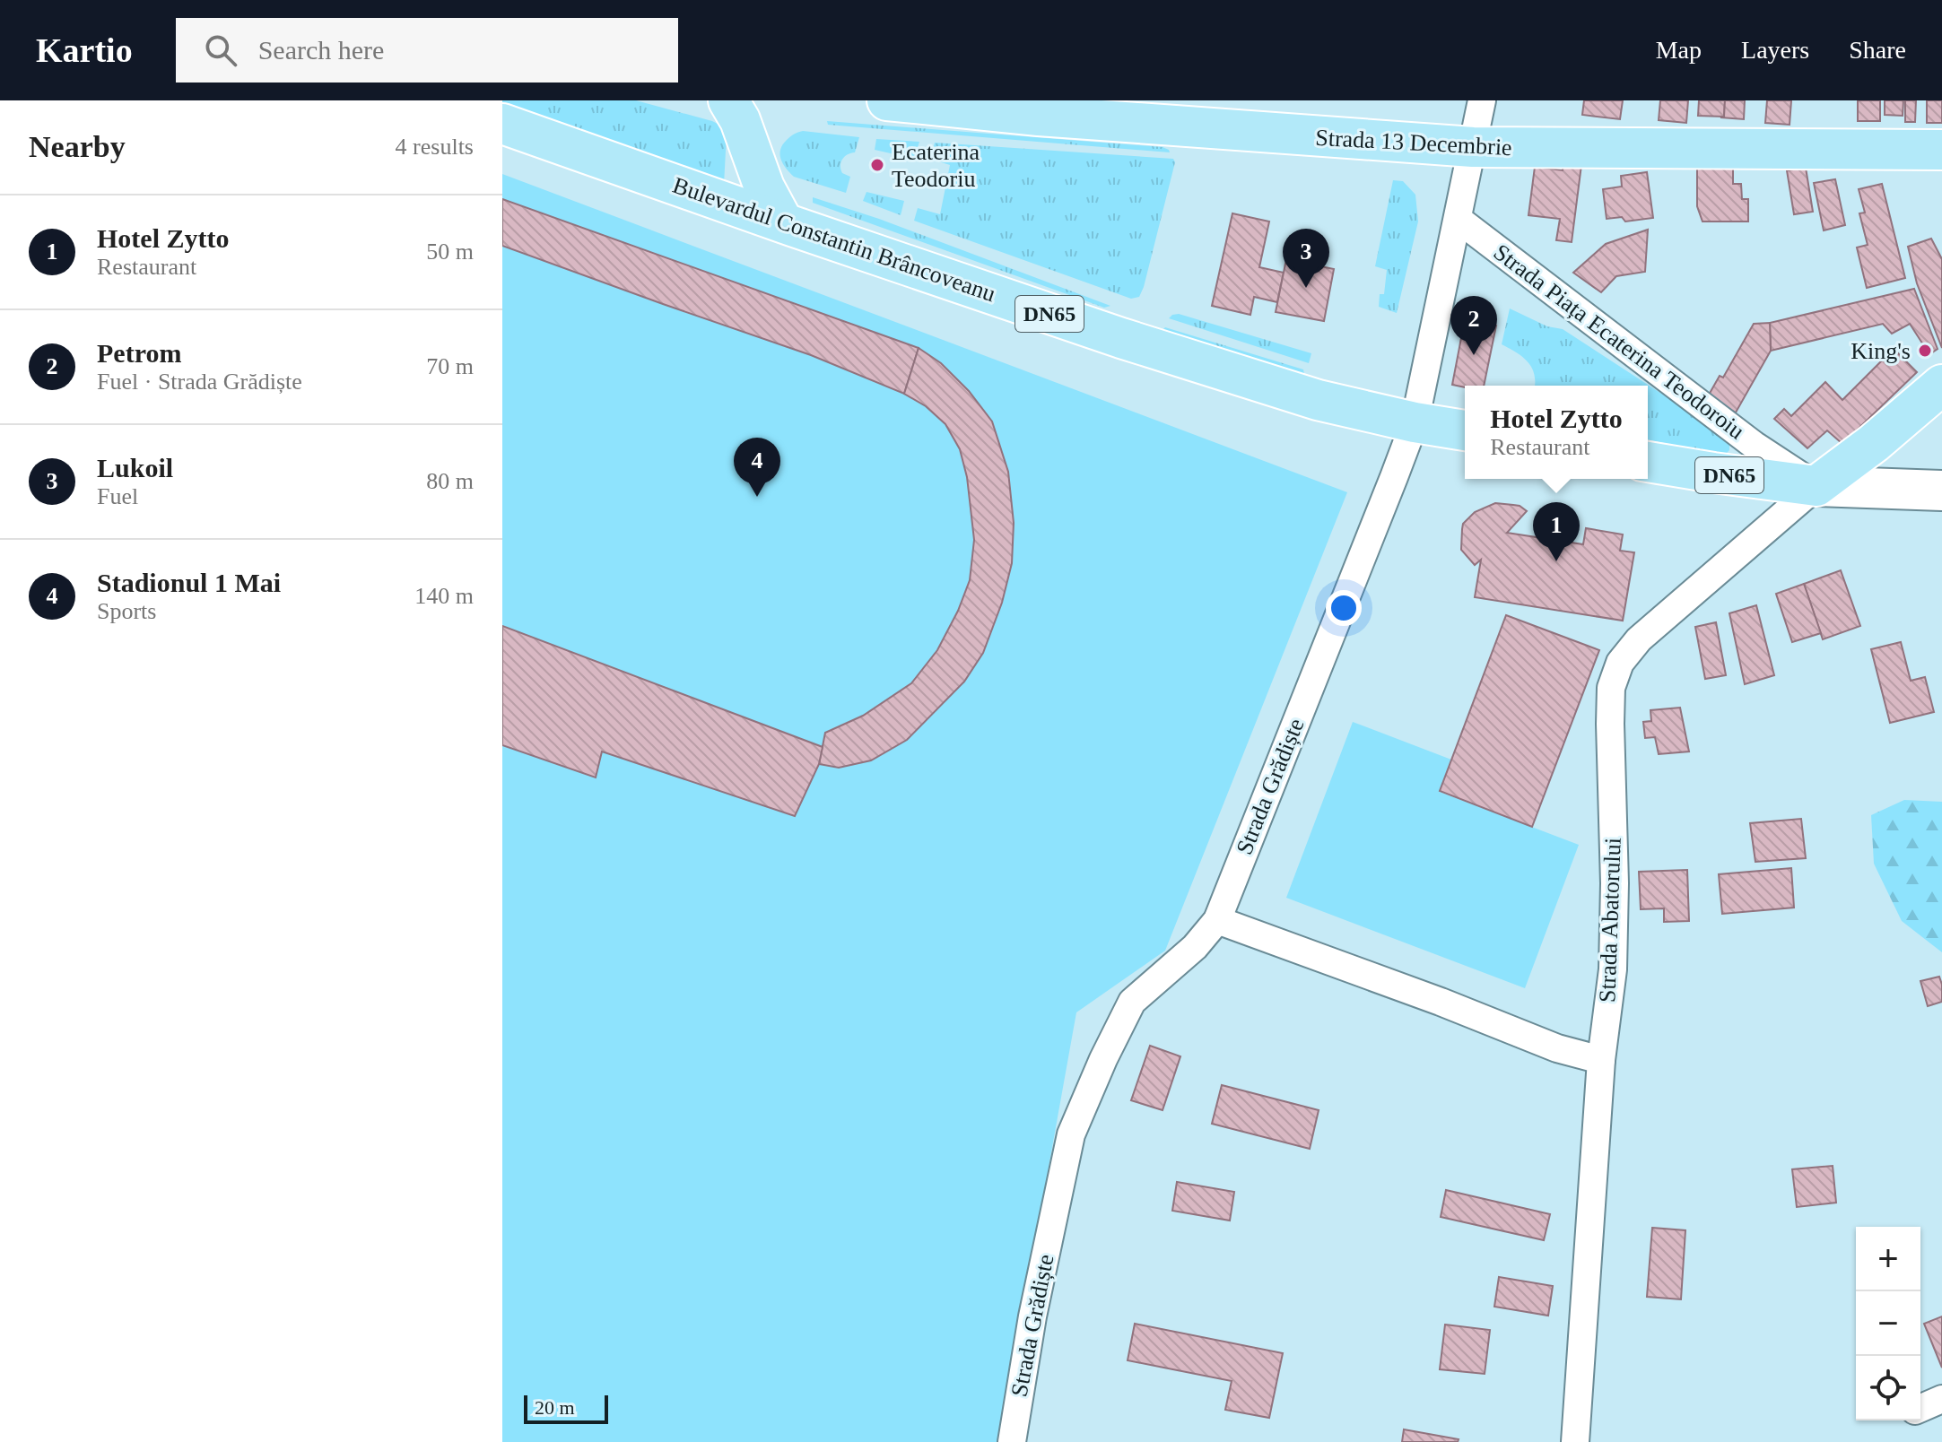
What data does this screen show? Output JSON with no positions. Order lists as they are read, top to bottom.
{
  "streets": {
    "main road": ["Strada 13 Decembrie", "Bulevardul Constantin Brâncoveanu", "DN65"],
    "street": ["Strada Piața Ecaterina Teodoroiu", "Strada Grădiște", "Strada Abatorului"]
  },
  "crossings": [
    ["Strada 13 Decembrie", "Strada Grădiște"],
    ["Bulevardul Constantin Brâncoveanu", "DN65"],
    ["Bulevardul Constantin Brâncoveanu", "Strada Grădiște"],
    ["DN65", "Strada Piața Ecaterina Teodoroiu"],
    ["DN65", "Strada Grădiște"],
    ["DN65", "Strada Abatorului"],
    ["Strada Piața Ecaterina Teodoroiu", "Strada Grădiște"],
    ["Strada Piața Ecaterina Teodoroiu", "Strada Abatorului"]
  ],
  "places": ["Ecaterina Teodoriu", "King's"],
  "scale_bar": "20 m",
  "page": {
    "header": "Kartio",
    "search": "Search here",
    "nav": ["Map", "Layers", "Share"],
    "heading": ["Nearby", "4 results"],
    "list": [
      {
        "mark": "1",
        "name": "Hotel Zytto",
        "note": "Restaurant",
        "value": "50 m"
      },
      {
        "mark": "2",
        "name": "Petrom",
        "note": "Fuel · Strada Grădiște",
        "value": "70 m"
      },
      {
        "mark": "3",
        "name": "Lukoil",
        "note": "Fuel",
        "value": "80 m"
      },
      {
        "mark": "4",
        "name": "Stadionul 1 Mai",
        "note": "Sports",
        "value": "140 m"
      }
    ],
    "pins": [
      "3",
      "2",
      "4",
      "1"
    ],
    "popup": ["Hotel Zytto", "Restaurant"],
    "map_buttons": ["+", "−"],
    "scale": "20 m"
  }
}
